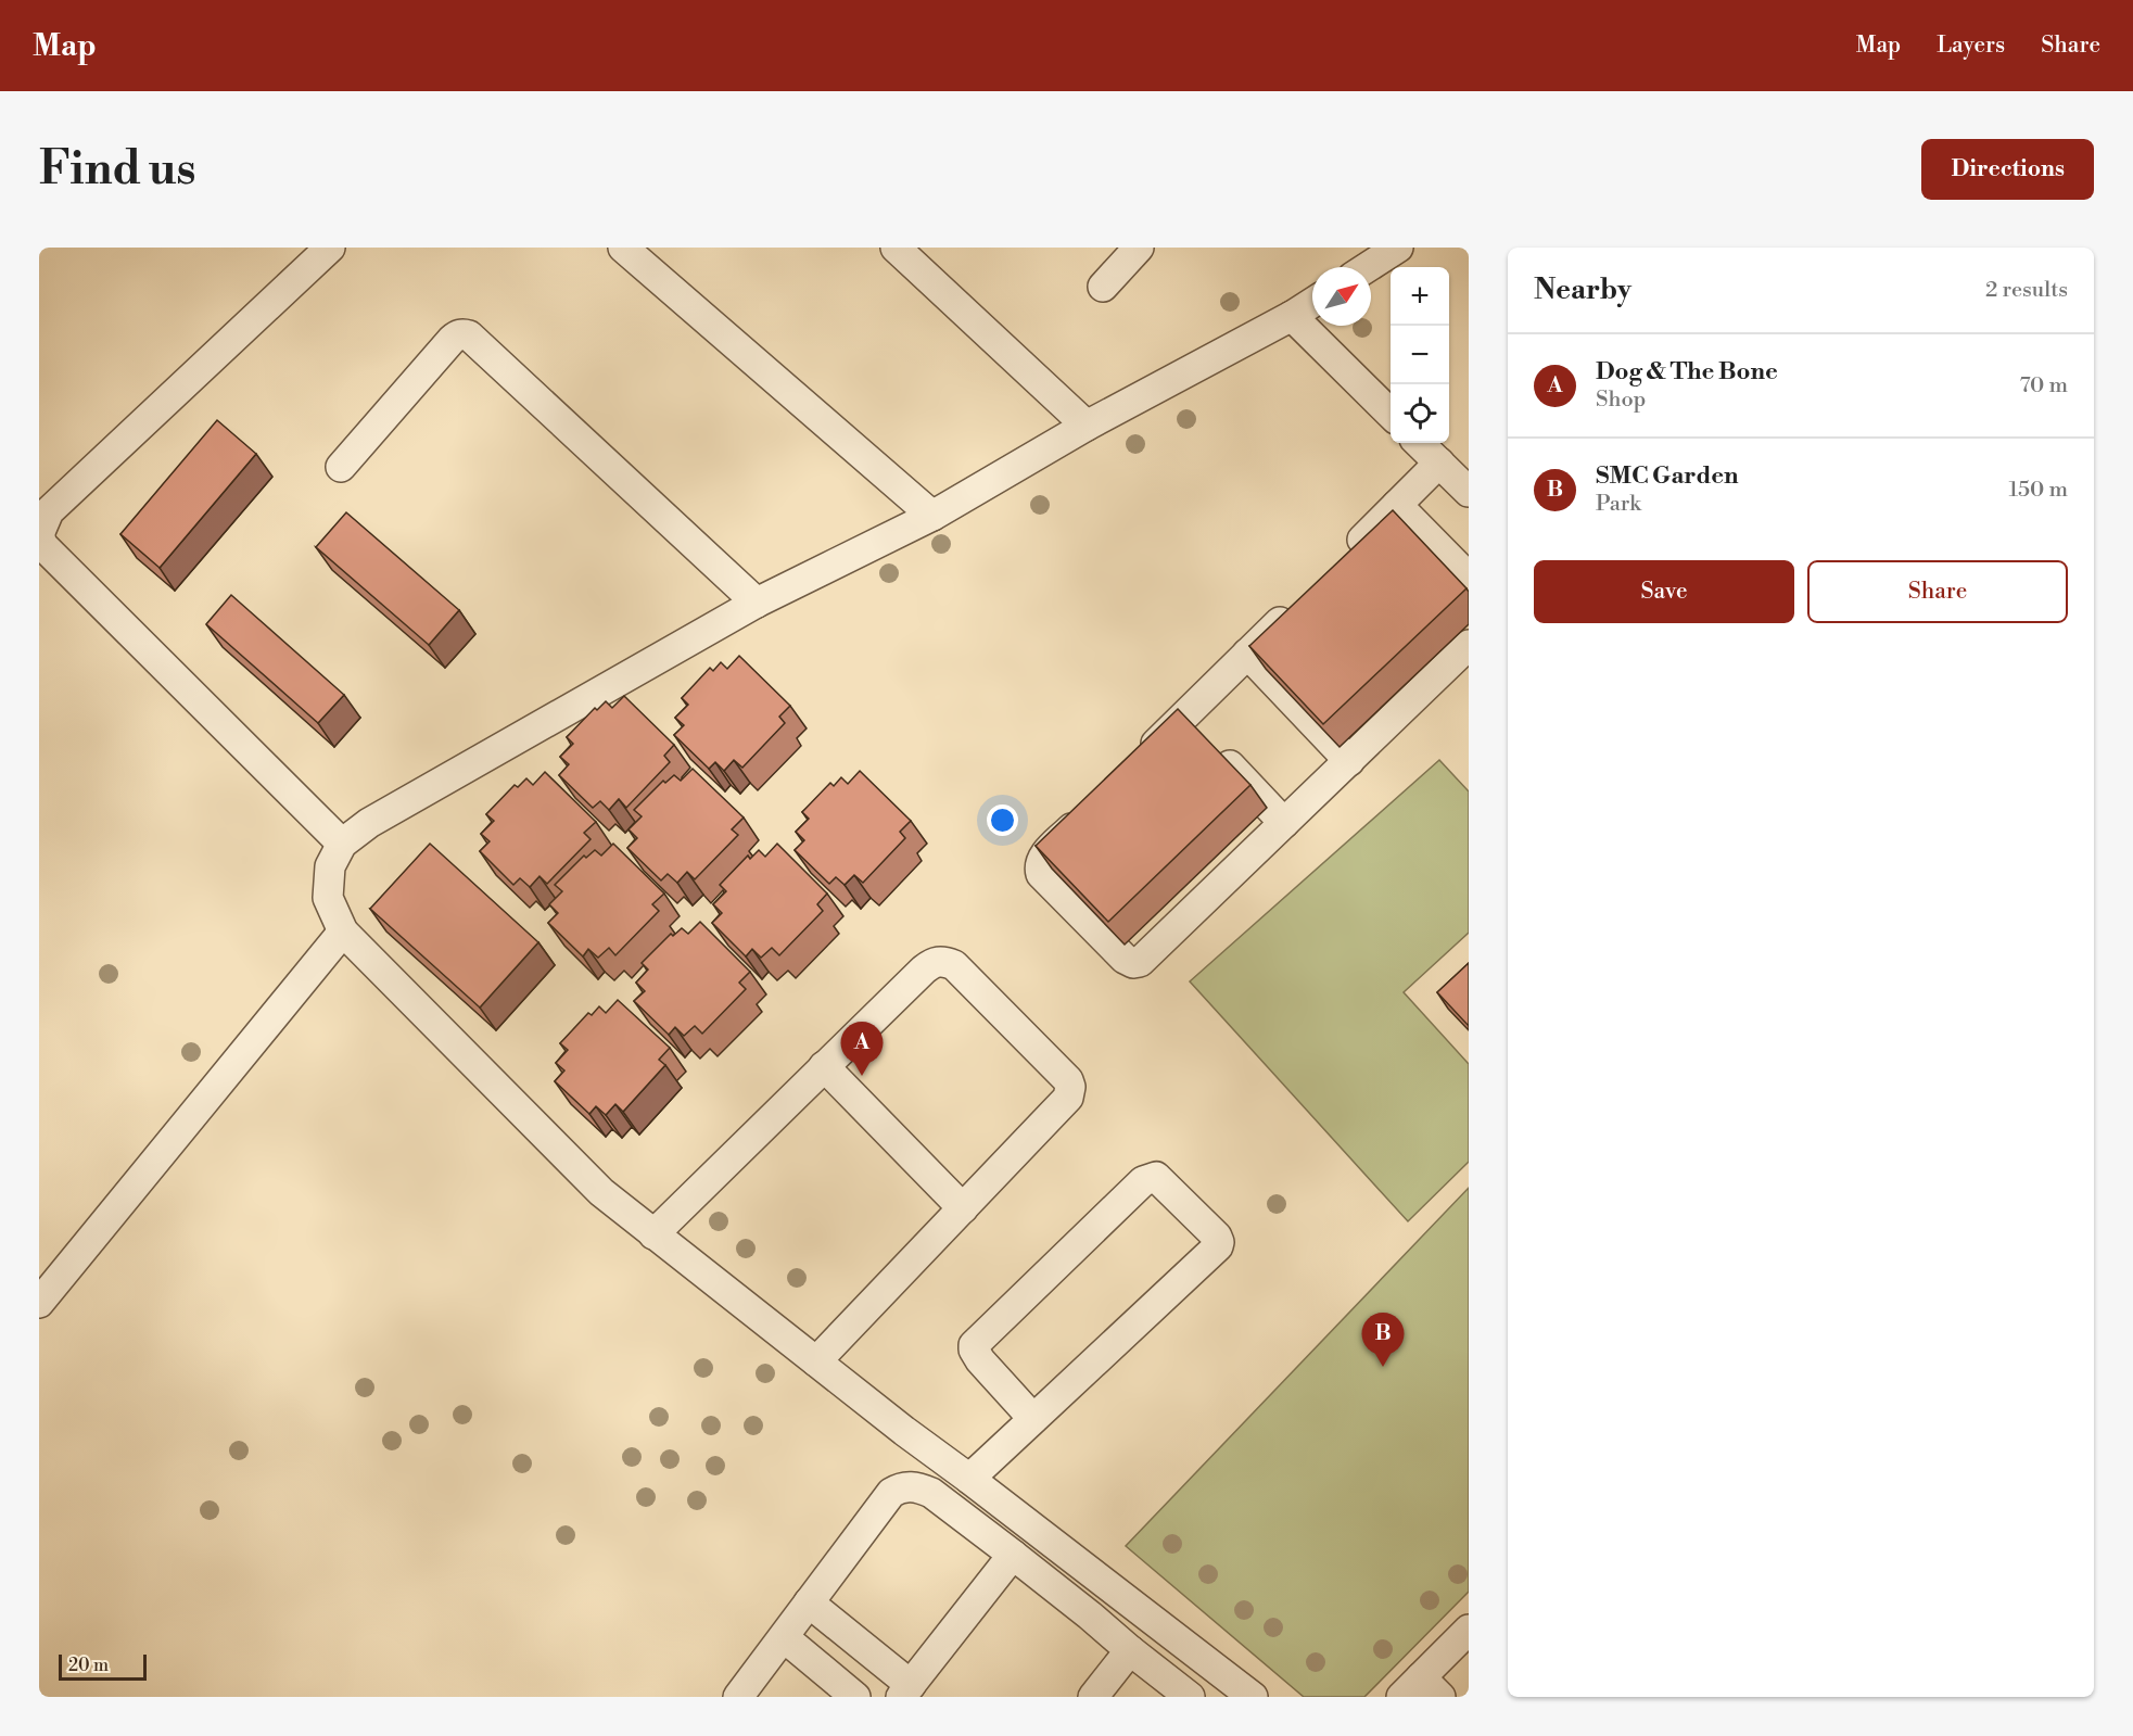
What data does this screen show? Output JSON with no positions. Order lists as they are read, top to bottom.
{
  "scale_bar": "20 m",
  "north": "top right",
  "page": {
    "header": "Map",
    "nav": ["Map", "Layers", "Share"],
    "buttons": [
      "Directions",
      ["Save", "Share"]
    ],
    "title": "Find us",
    "heading": ["Nearby", "2 results"],
    "map_buttons": ["+", "−"],
    "list": [
      {
        "mark": "A",
        "name": "Dog & The Bone",
        "note": "Shop",
        "value": "70 m"
      },
      {
        "mark": "B",
        "name": "SMC Garden",
        "note": "Park",
        "value": "150 m"
      }
    ],
    "pins": ["A", "B"],
    "scale": "20 m"
  }
}
